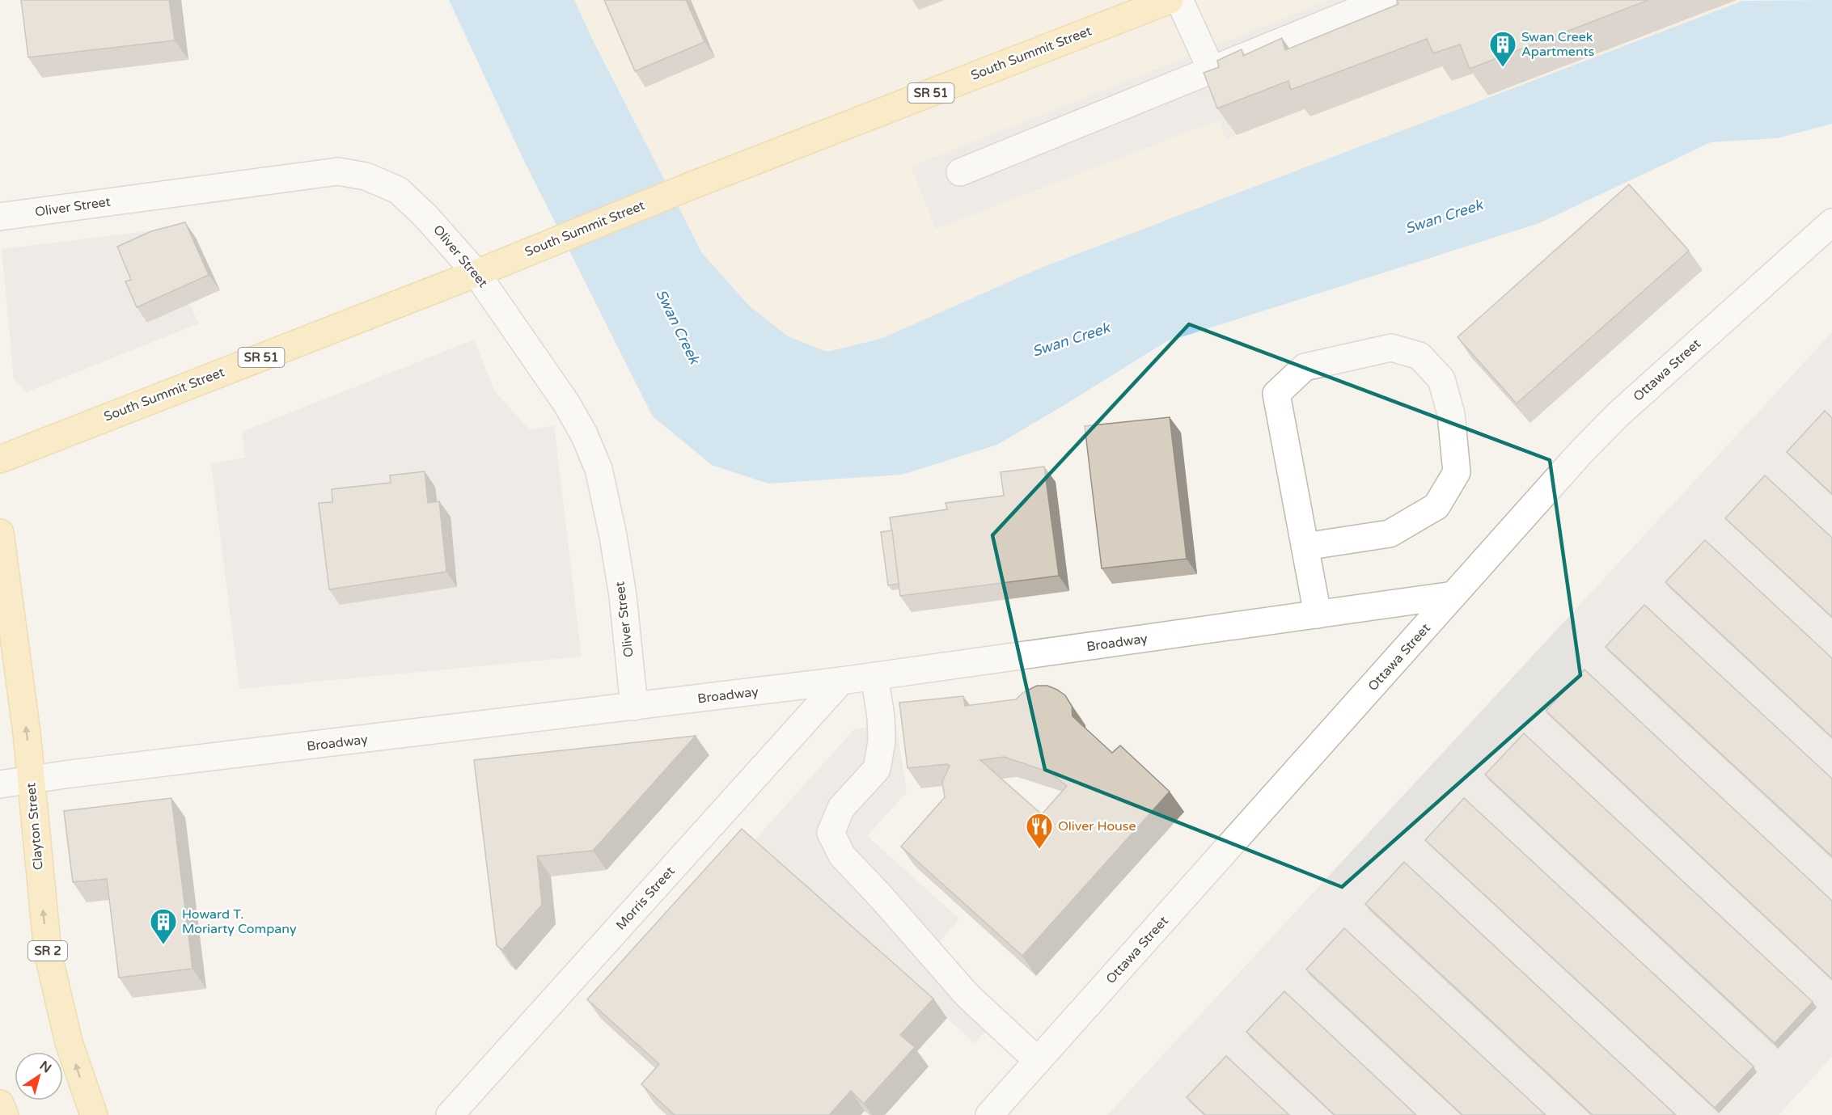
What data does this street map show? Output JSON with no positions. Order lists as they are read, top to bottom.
{
  "streets": {
    "main road": [
      "South Summit Street",
      "SR 51",
      "Clayton Street",
      "SR 2"
    ],
    "street": [
      "Oliver Street",
      "Ottawa Street",
      "Broadway",
      "Morris Street"
    ]
  },
  "crossings": [
    ["South Summit Street", "Oliver Street"],
    ["Oliver Street", "Broadway"],
    ["Ottawa Street", "Broadway"],
    ["Broadway", "Clayton Street"],
    ["Broadway", "Morris Street"]
  ],
  "one_way": ["Clayton Street"],
  "water": ["Swan Creek"],
  "places": {
    "building": ["Swan Creek Apartments", "Howard T. Moriarty Company"],
    "restaurant": ["Oliver House"]
  },
  "north": "top right"
}
